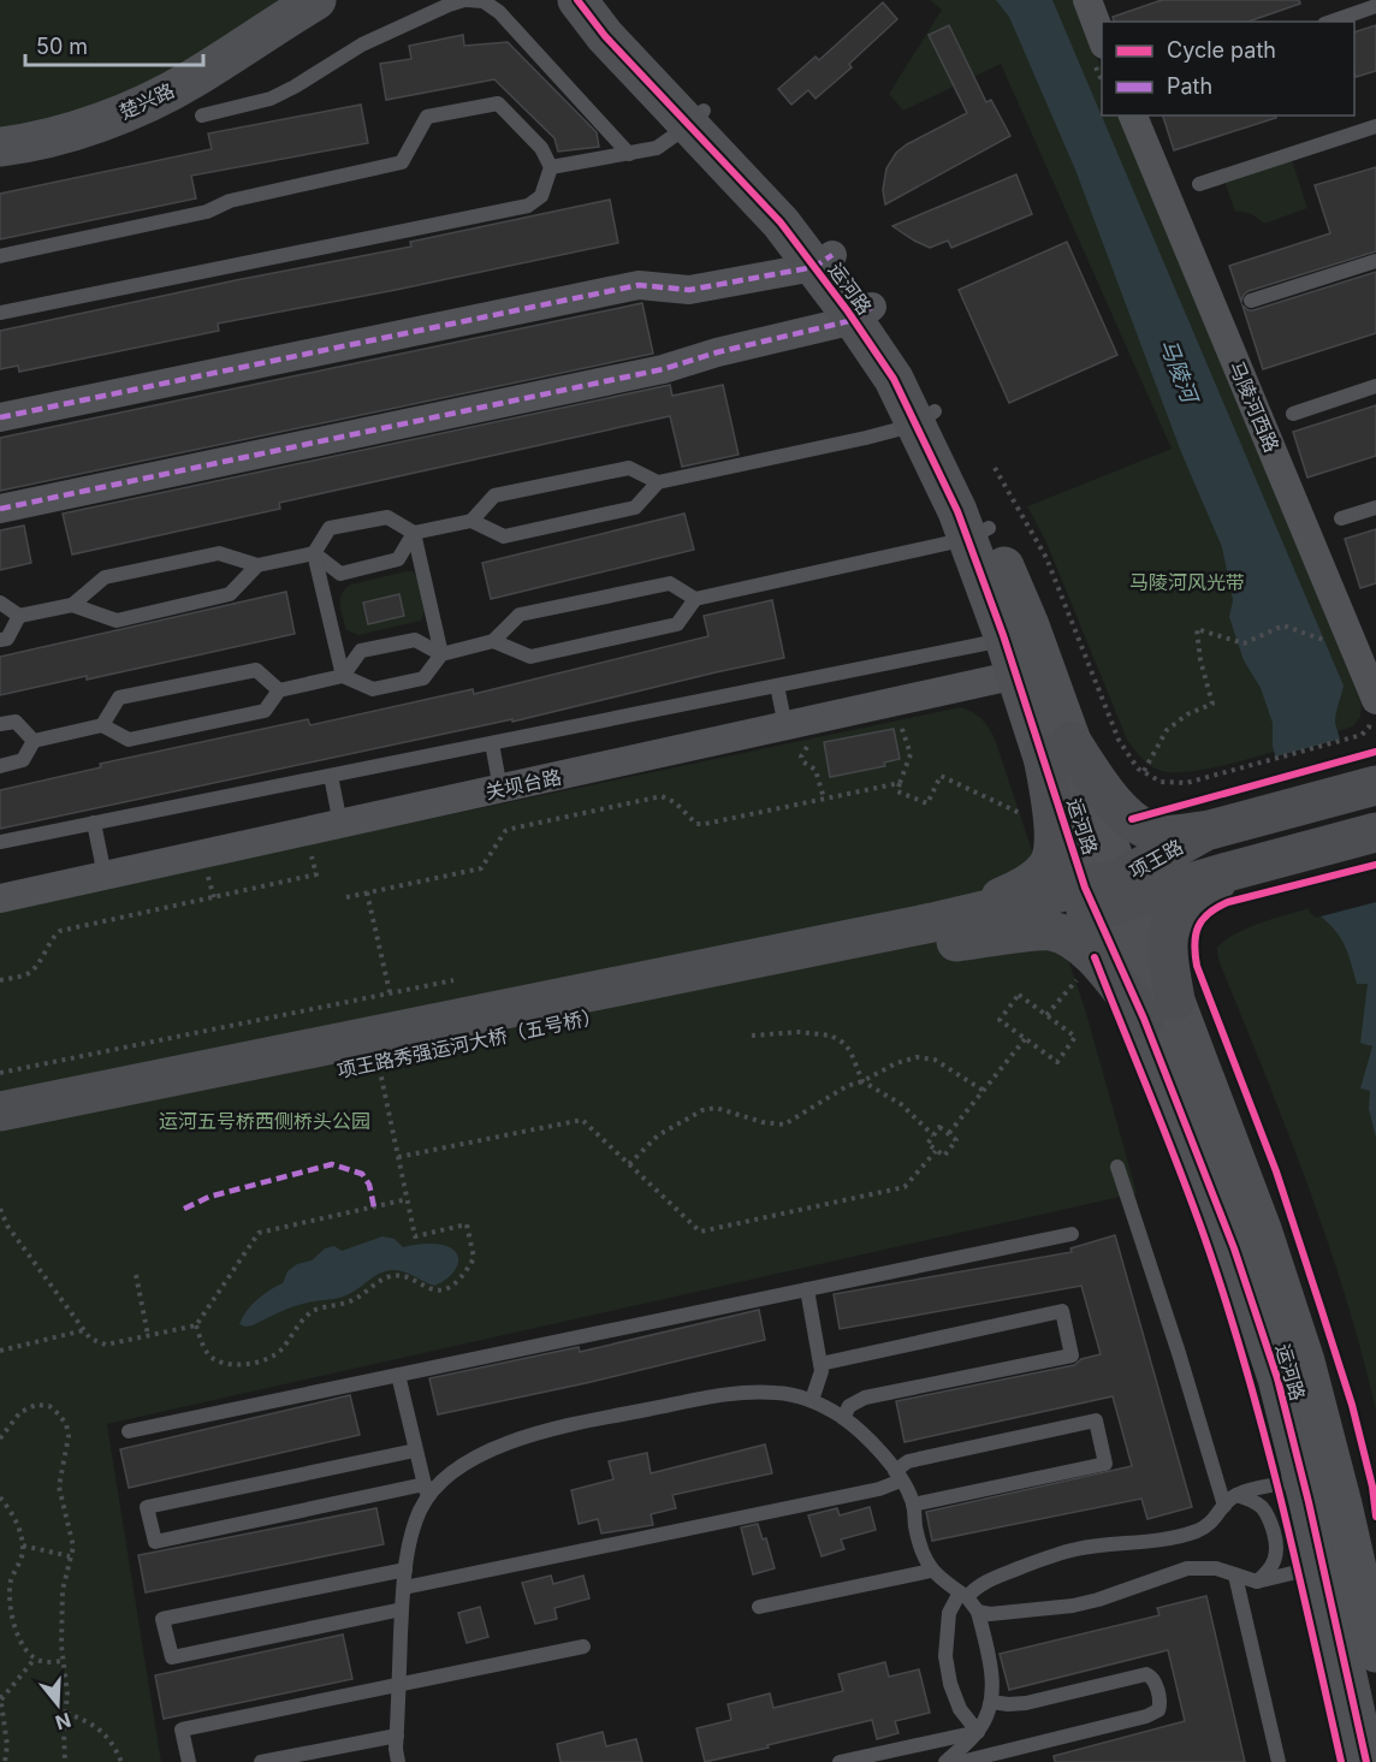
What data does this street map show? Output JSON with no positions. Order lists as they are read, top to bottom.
{
  "streets": {
    "main road": ["项王路", "项王路秀强运河大桥（五号桥）"],
    "street": [
      "楚兴路",
      "运河路",
      "马陵河西路",
      "关坝台路"
    ]
  },
  "crossings": [
    ["运河路", "关坝台路"],
    ["运河路", "项王路"],
    ["项王路", "项王路秀强运河大桥（五号桥）"]
  ],
  "water": ["马陵河"],
  "parks": ["马陵河风光带", "运河五号桥西侧桥头公园"],
  "legend": ["Cycle path", "Path"],
  "scale_bar": "50 m",
  "north": "bottom"
}
